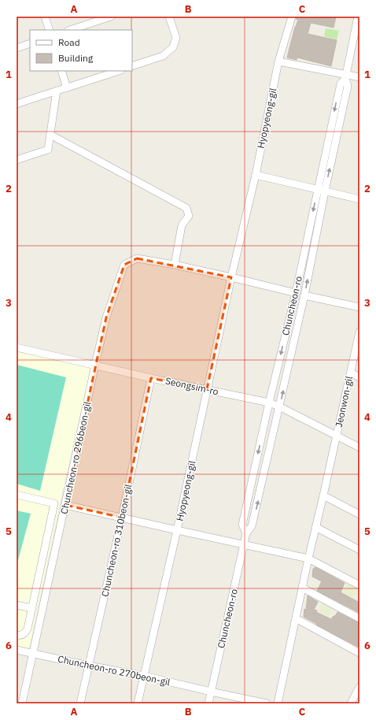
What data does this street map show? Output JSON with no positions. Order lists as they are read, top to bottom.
{
  "streets": {
    "street": [
      "Hyopyeong-gil",
      "Chuncheon-ro",
      "Seongsim-ro",
      "Jeonwon-gil",
      "Chuncheon-ro 296beon-gil",
      "Chuncheon-ro 310beon-gil",
      "Chuncheon-ro 270beon-gil"
    ]
  },
  "crossings": [
    ["Hyopyeong-gil", "Seongsim-ro"],
    ["Hyopyeong-gil", "Chuncheon-ro 270beon-gil"],
    ["Chuncheon-ro", "Seongsim-ro"],
    ["Chuncheon-ro", "Chuncheon-ro 270beon-gil"],
    ["Seongsim-ro", "Jeonwon-gil"],
    ["Seongsim-ro", "Chuncheon-ro 296beon-gil"],
    ["Seongsim-ro", "Chuncheon-ro 310beon-gil"],
    ["Chuncheon-ro 296beon-gil", "Chuncheon-ro 270beon-gil"],
    ["Chuncheon-ro 310beon-gil", "Chuncheon-ro 270beon-gil"]
  ],
  "legend": ["Road", "Building"],
  "grid": {
    "columns": ["A", "B", "C"],
    "rows": [
      "1",
      "2",
      "3",
      "4",
      "5",
      "6"
    ]
  }
}
